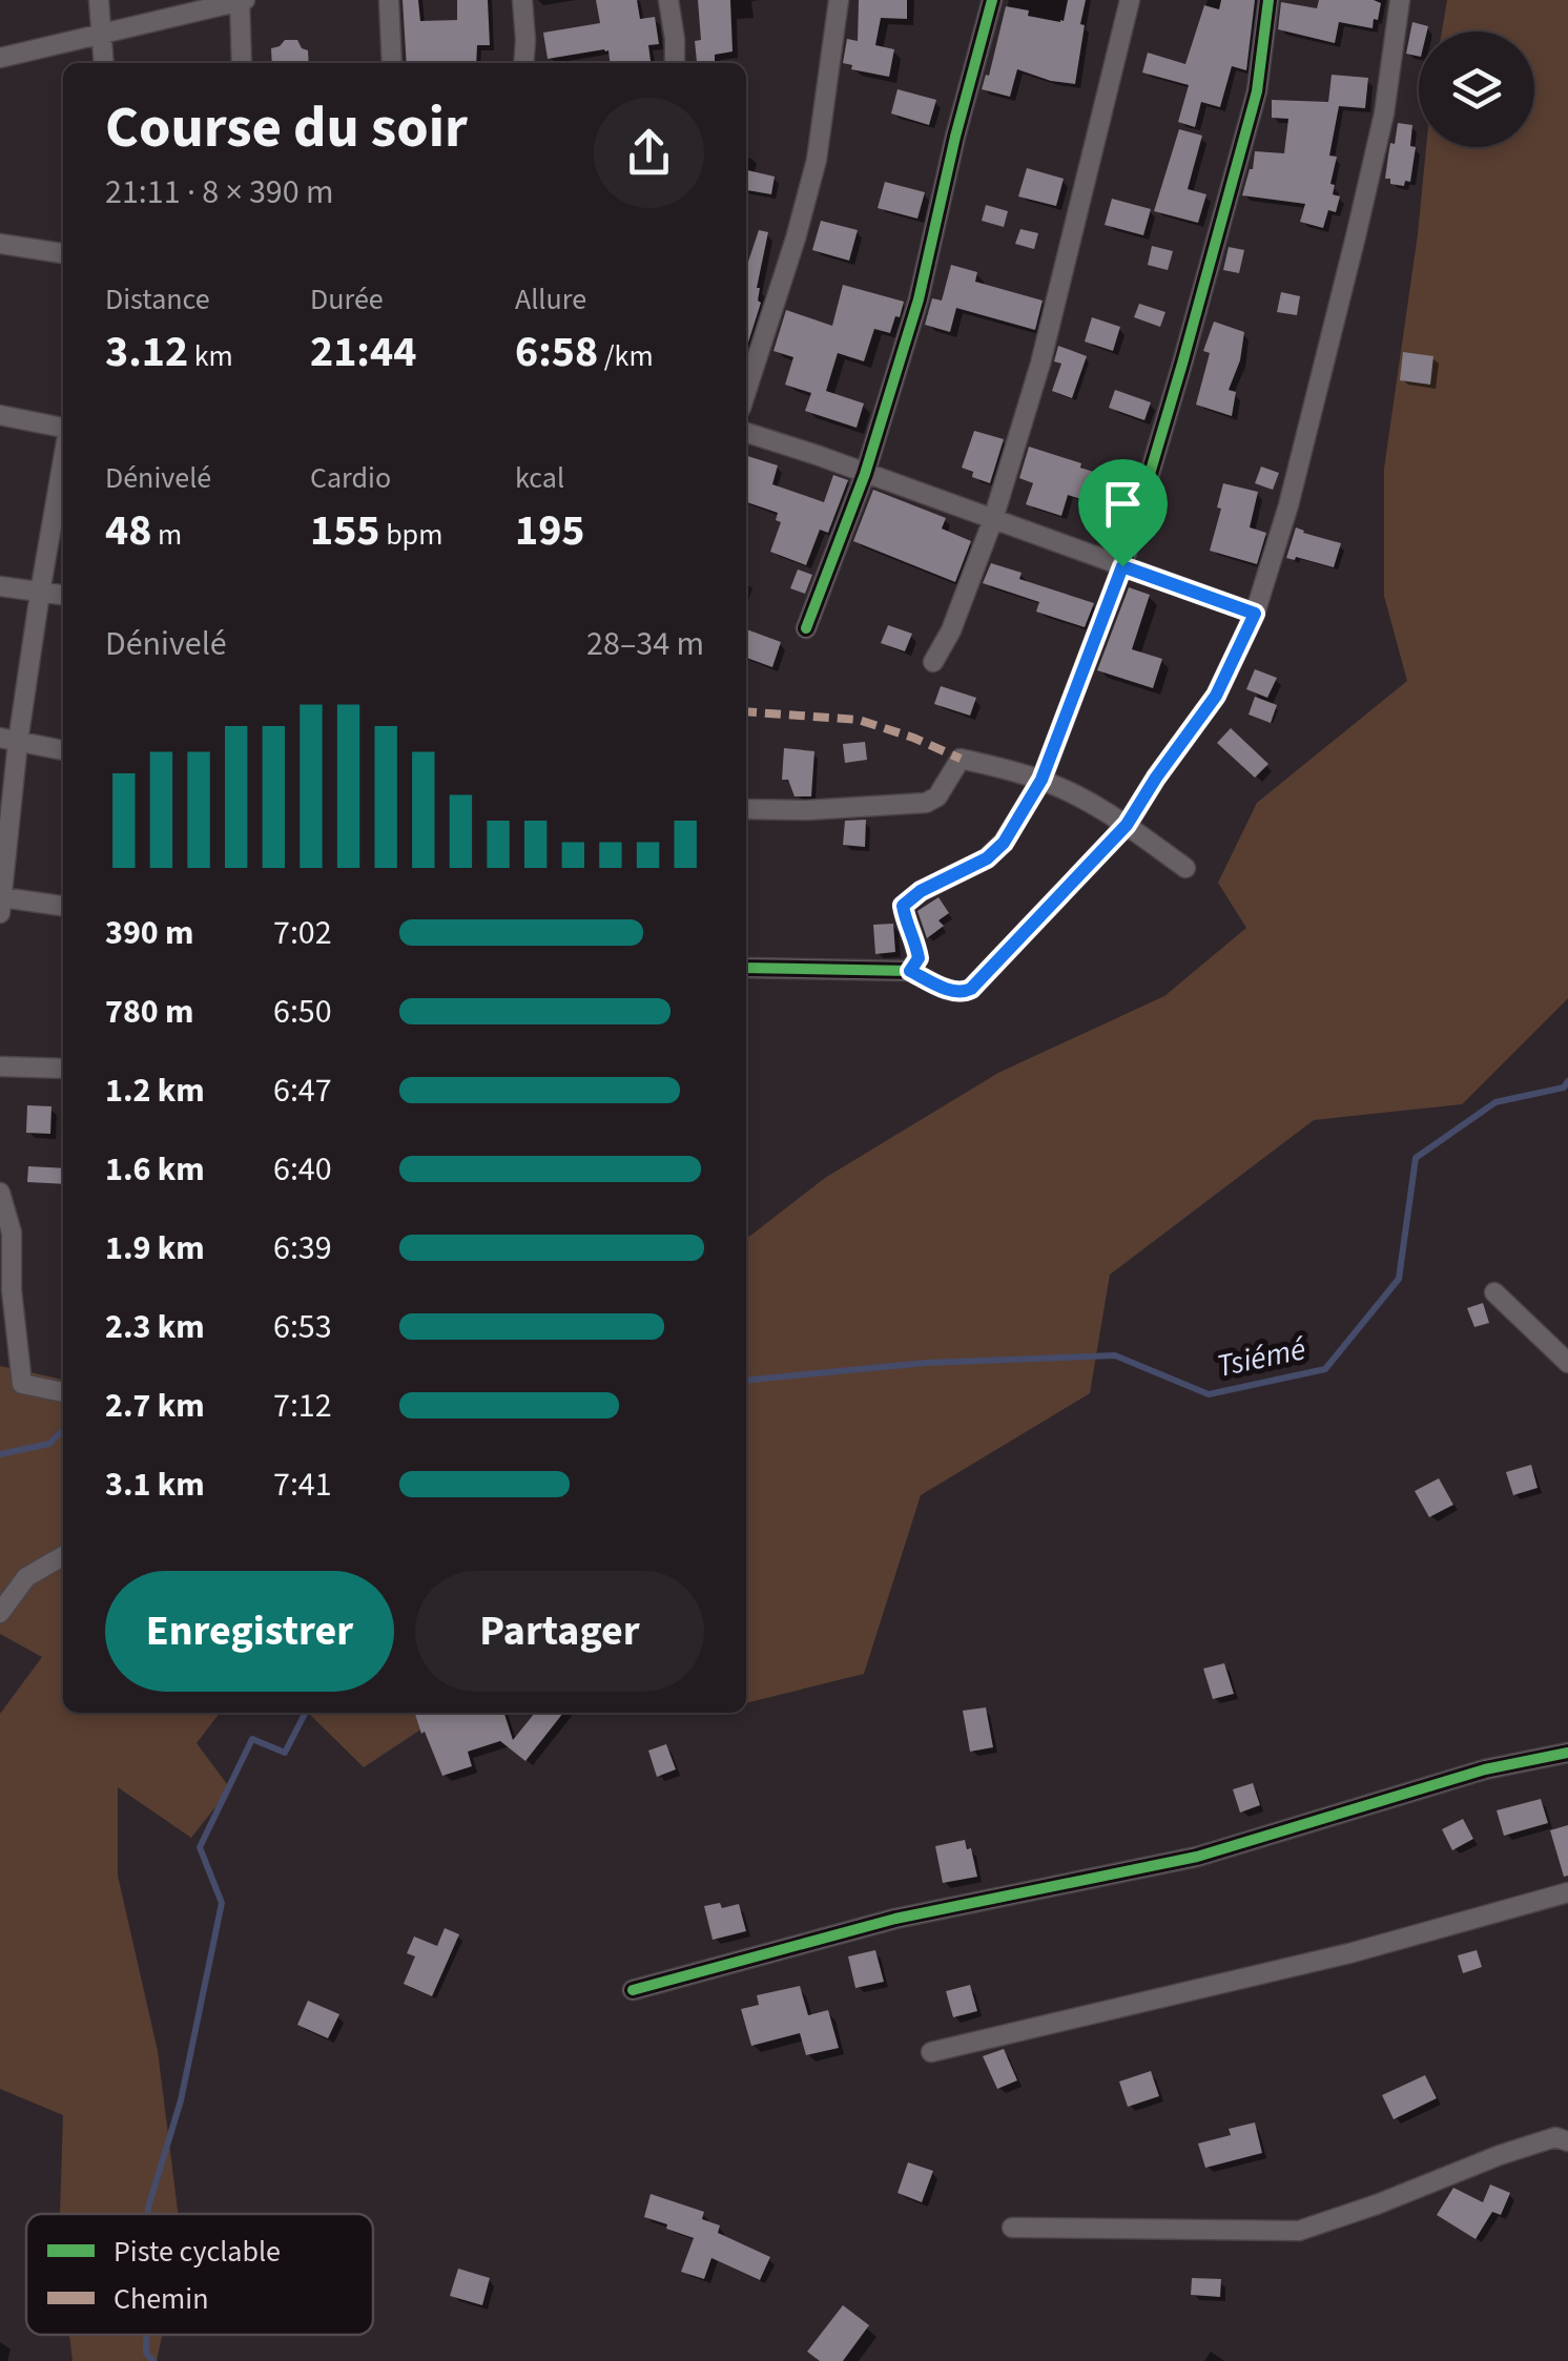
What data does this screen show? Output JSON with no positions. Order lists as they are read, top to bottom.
{
  "water": ["Tsiémé"],
  "legend": ["Piste cyclable", "Chemin"],
  "page": {
    "heading": ["Course du soir", "21:11 · 8 × 390 m"],
    "stats": [
      ["Distance", "3.12 km"],
      ["Durée", "21:44"],
      ["Allure", "6:58 /km"],
      ["Dénivelé", "48 m"],
      ["Cardio", "155 bpm"],
      ["kcal", "195"]
    ],
    "chart": ["Dénivelé", "28–34 m"],
    "list": [
      {
        "name": "390 m",
        "note": "7:02"
      },
      {
        "name": "780 m",
        "note": "6:50"
      },
      {
        "name": "1.2 km",
        "note": "6:47"
      },
      {
        "name": "1.6 km",
        "note": "6:40"
      },
      {
        "name": "1.9 km",
        "note": "6:39"
      },
      {
        "name": "2.3 km",
        "note": "6:53"
      },
      {
        "name": "2.7 km",
        "note": "7:12"
      },
      {
        "name": "3.1 km",
        "note": "7:41"
      }
    ],
    "buttons": ["Enregistrer", "Partager"]
  }
}
